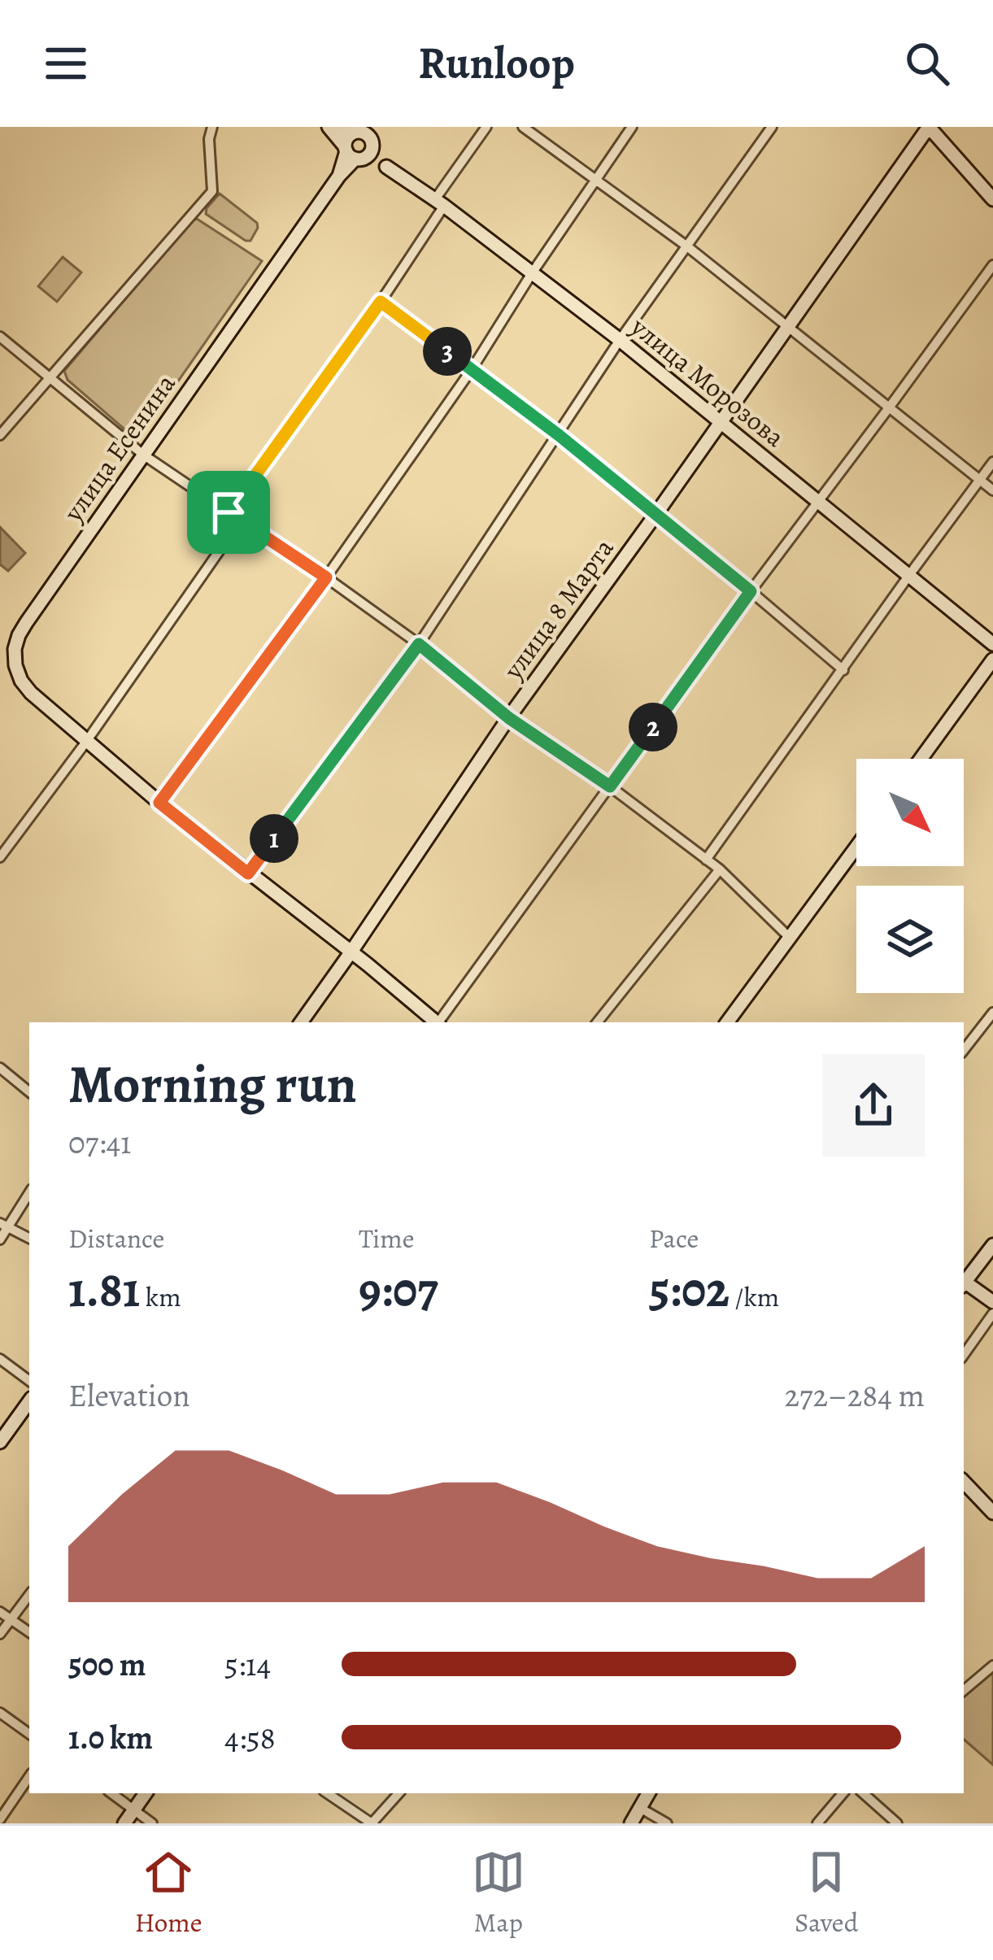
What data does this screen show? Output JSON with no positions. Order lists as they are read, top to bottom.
{
  "streets": {
    "street": ["улица Морозова", "улица Есенина", "улица 8 Марта"]
  },
  "crossings": [
    ["улица Морозова", "улица Есенина"],
    ["улица Морозова", "улица 8 Марта"],
    ["улица Есенина", "улица 8 Марта"]
  ],
  "north": "bottom right",
  "page": {
    "header": "Runloop",
    "pins": ["3", "2", "1"],
    "heading": ["Morning run", "07:41"],
    "stats": [
      ["Distance", "1.81 km"],
      ["Time", "9:07"],
      ["Pace", "5:02 /km"]
    ],
    "chart": ["Elevation", "272–284 m"],
    "list": [
      {
        "name": "500 m",
        "note": "5:14"
      },
      {
        "name": "1.0 km",
        "note": "4:58"
      }
    ],
    "tabs": ["Home", "Map", "Saved"]
  }
}
